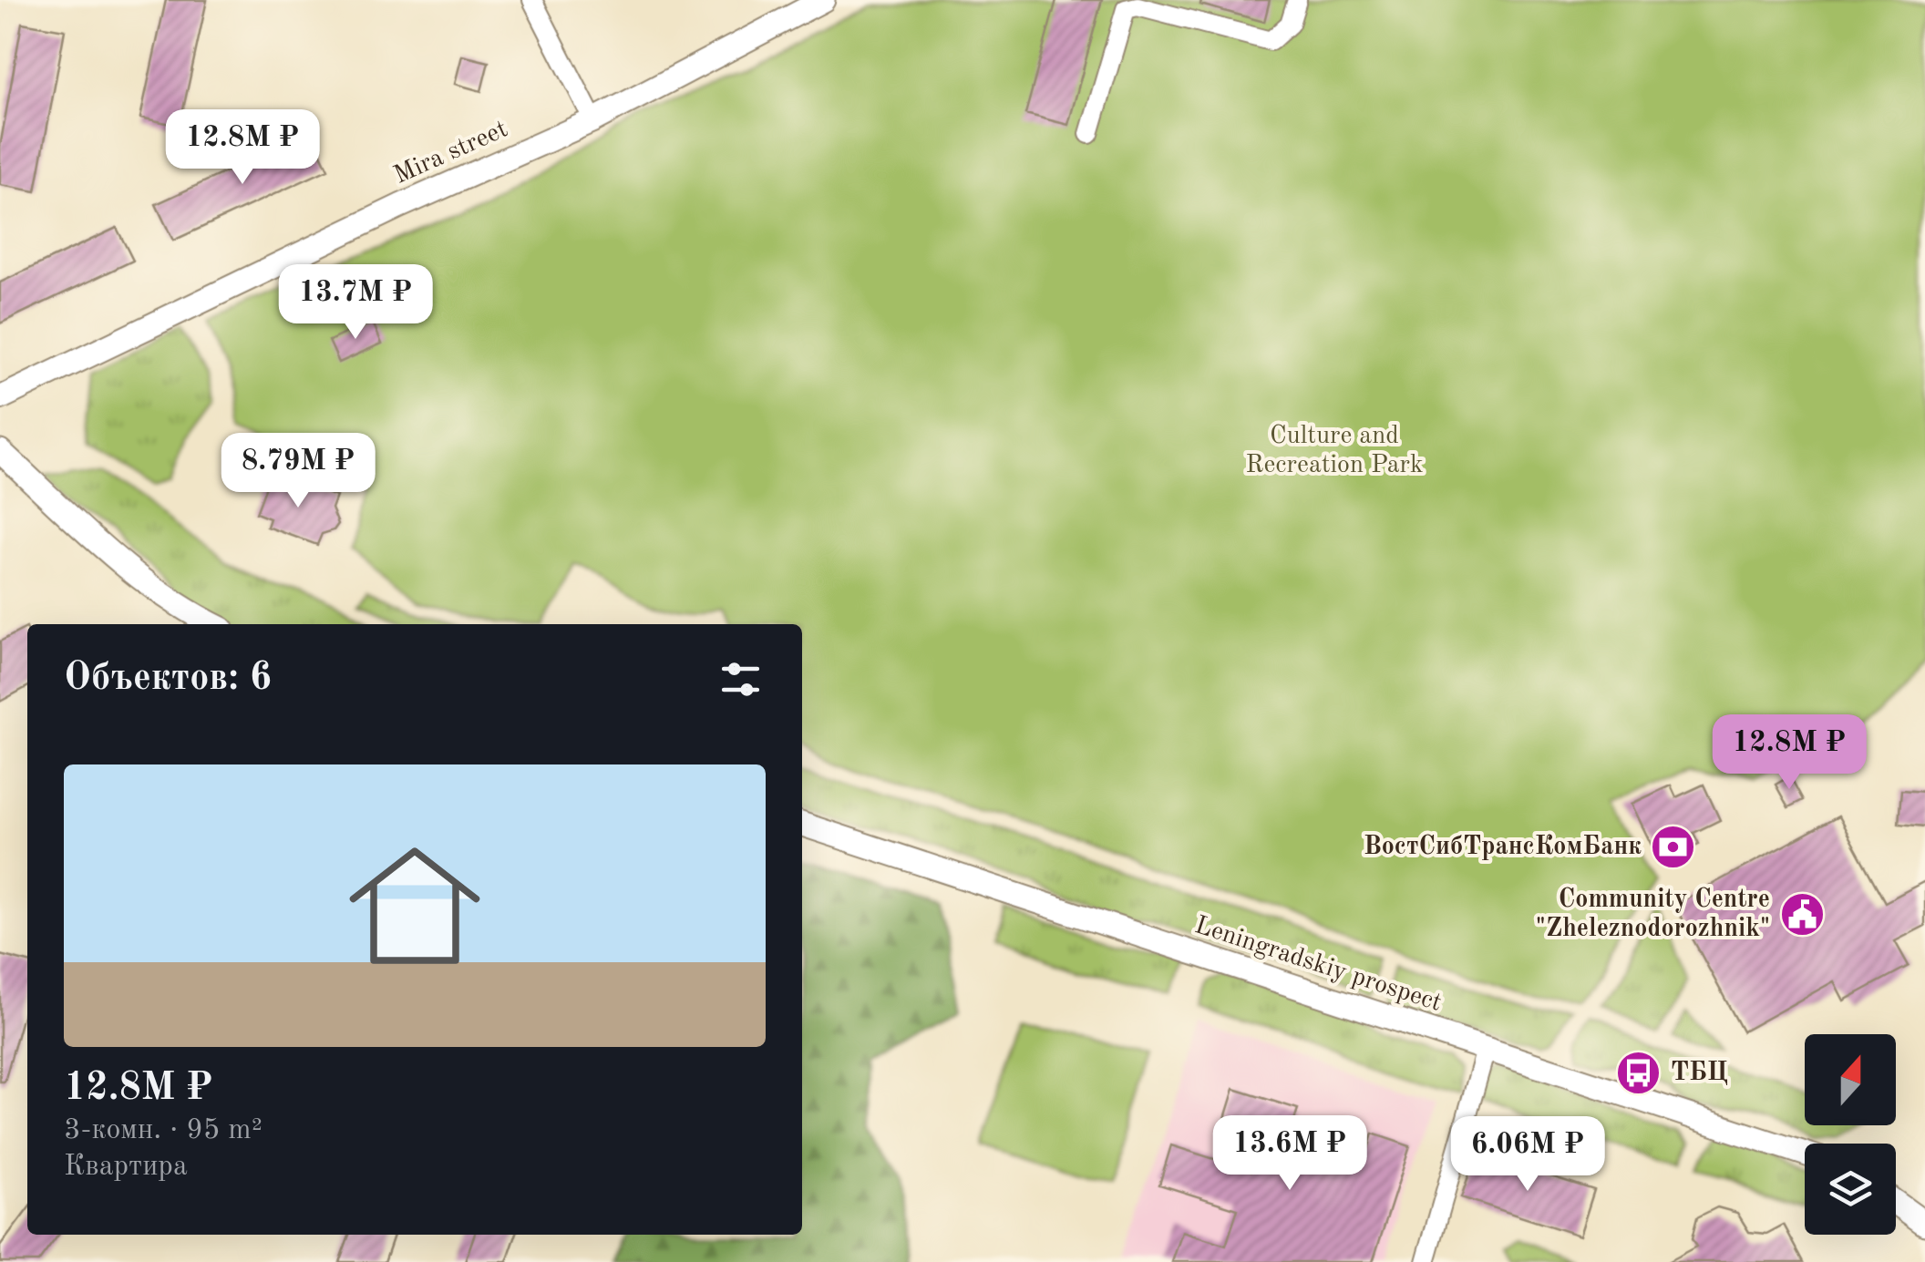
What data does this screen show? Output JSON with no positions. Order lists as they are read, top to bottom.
{
  "streets": {
    "street": ["Mira street", "Leningradskiy prospect"]
  },
  "parks": ["Culture and Recreation Park"],
  "places": {
    "bank": ["ВостСибТрансКомБанк"],
    "public building": ["Сommunity Сentre \"Zheleznodorozhnik\""],
    "bus stop": ["ТБЦ"]
  },
  "north": "top",
  "page": {
    "price": [
      "12.8M ₽",
      "13.7M ₽",
      "8.79M ₽",
      "12.8M ₽",
      "13.6M ₽",
      "6.06M ₽"
    ],
    "heading": "Объектов: 6",
    "list": [
      {
        "name": "12.8M ₽",
        "note": "3-комн. · 95 m² · Квартира"
      }
    ]
  }
}
